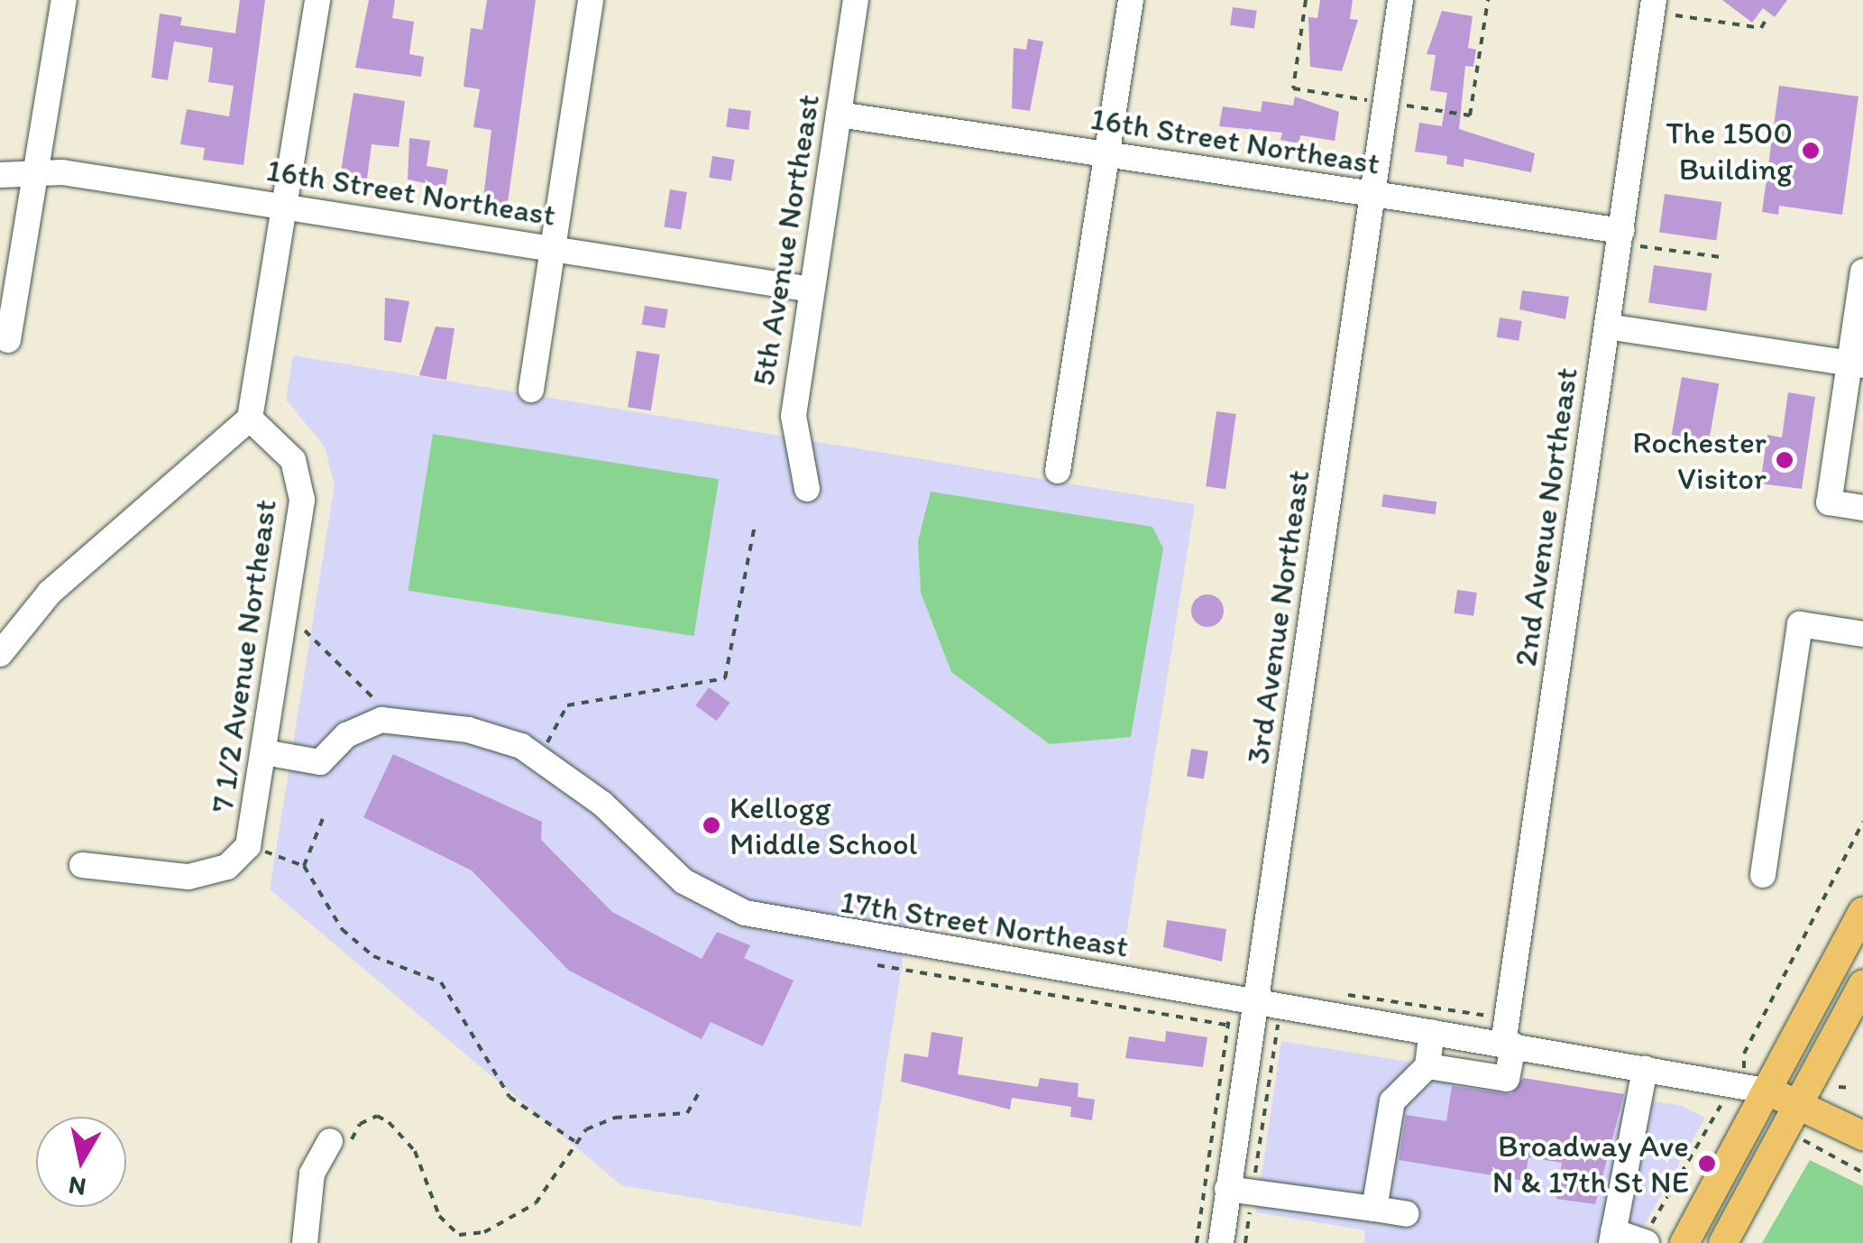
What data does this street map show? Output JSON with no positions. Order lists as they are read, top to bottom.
{
  "streets": {
    "street": [
      "16th Street Northeast",
      "5th Avenue Northeast",
      "2nd Avenue Northeast",
      "3rd Avenue Northeast",
      "7 1/2 Avenue Northeast",
      "17th Street Northeast"
    ]
  },
  "crossings": [
    ["16th Street Northeast", "5th Avenue Northeast"],
    ["16th Street Northeast", "2nd Avenue Northeast"],
    ["16th Street Northeast", "3rd Avenue Northeast"],
    ["2nd Avenue Northeast", "17th Street Northeast"],
    ["3rd Avenue Northeast", "17th Street Northeast"],
    ["7 1/2 Avenue Northeast", "17th Street Northeast"]
  ],
  "places": [
    "The 1500 Building",
    "Rochester Visitor",
    "Kellogg Middle School",
    "Broadway Ave N & 17th St NE"
  ],
  "north": "bottom"
}
